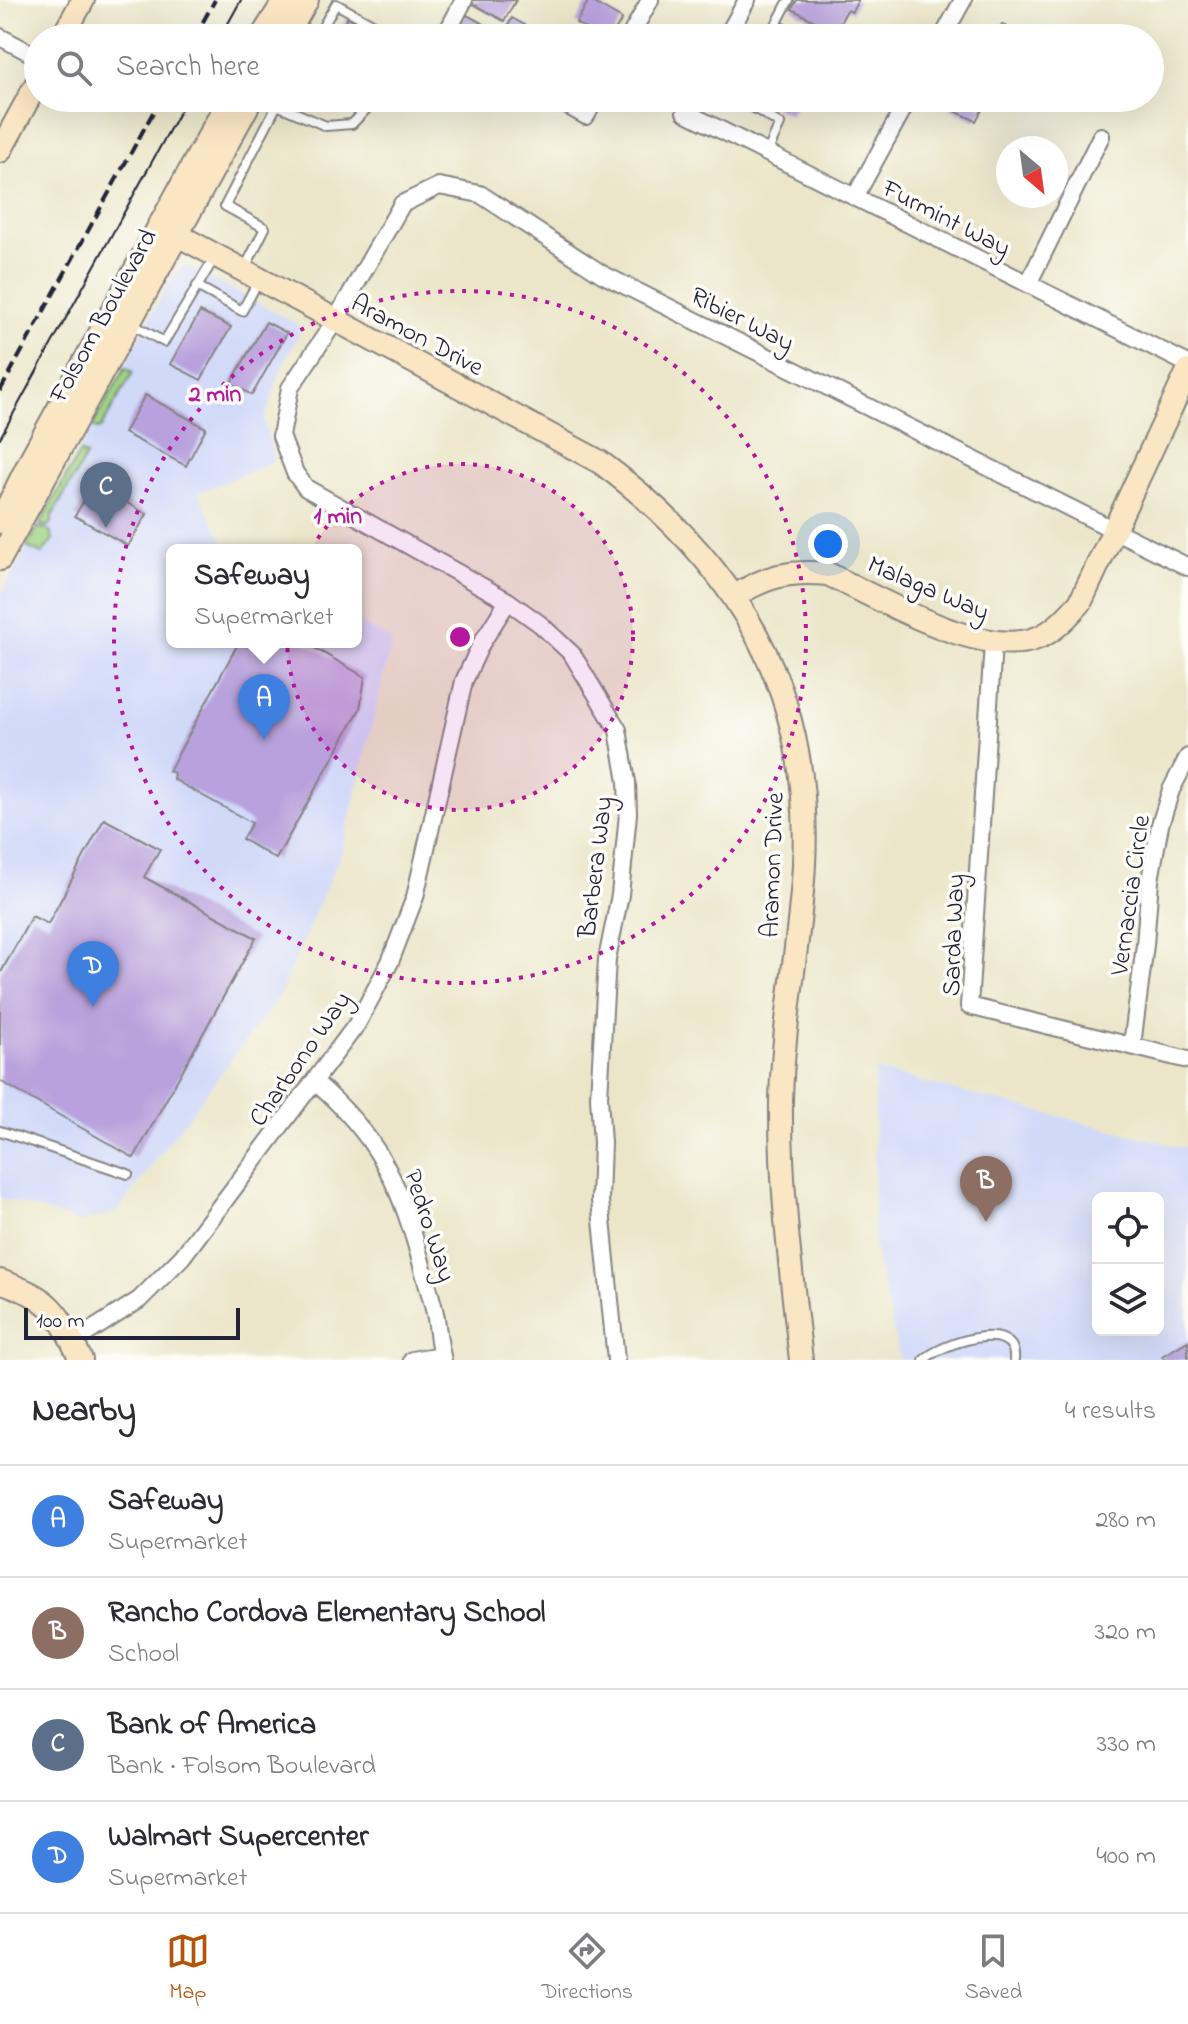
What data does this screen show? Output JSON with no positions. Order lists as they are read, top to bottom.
{
  "streets": {
    "street": [
      "Furmint Way",
      "Folsom Boulevard",
      "Ribier Way",
      "Aramon Drive",
      "Malaga Way",
      "Barbera Way",
      "Vernaccia Circle",
      "Sarda Way",
      "Charbono Way",
      "Pedro Way"
    ]
  },
  "crossings": [
    ["Folsom Boulevard", "Aramon Drive"],
    ["Ribier Way", "Aramon Drive"],
    ["Ribier Way", "Malaga Way"],
    ["Ribier Way", "Barbera Way"],
    ["Aramon Drive", "Malaga Way"],
    ["Aramon Drive", "Barbera Way"],
    ["Malaga Way", "Sarda Way"],
    ["Barbera Way", "Charbono Way"],
    ["Vernaccia Circle", "Sarda Way"],
    ["Charbono Way", "Pedro Way"]
  ],
  "scale_bar": "100 m",
  "north": "bottom right",
  "page": {
    "search": "Search here",
    "pins": [
      "C",
      "A",
      "D",
      "B"
    ],
    "popup": ["Safeway", "Supermarket"],
    "scale": "100 m",
    "heading": ["Nearby", "4 results"],
    "list": [
      {
        "mark": "A",
        "name": "Safeway",
        "note": "Supermarket",
        "value": "280 m"
      },
      {
        "mark": "B",
        "name": "Rancho Cordova Elementary School",
        "note": "School",
        "value": "320 m"
      },
      {
        "mark": "C",
        "name": "Bank of America",
        "note": "Bank · Folsom Boulevard",
        "value": "330 m"
      },
      {
        "mark": "D",
        "name": "Walmart Supercenter",
        "note": "Supermarket",
        "value": "400 m"
      }
    ],
    "nav": ["Map", "Directions", "Saved"]
  },
  "rings": ["2 min", "1 min"]
}
